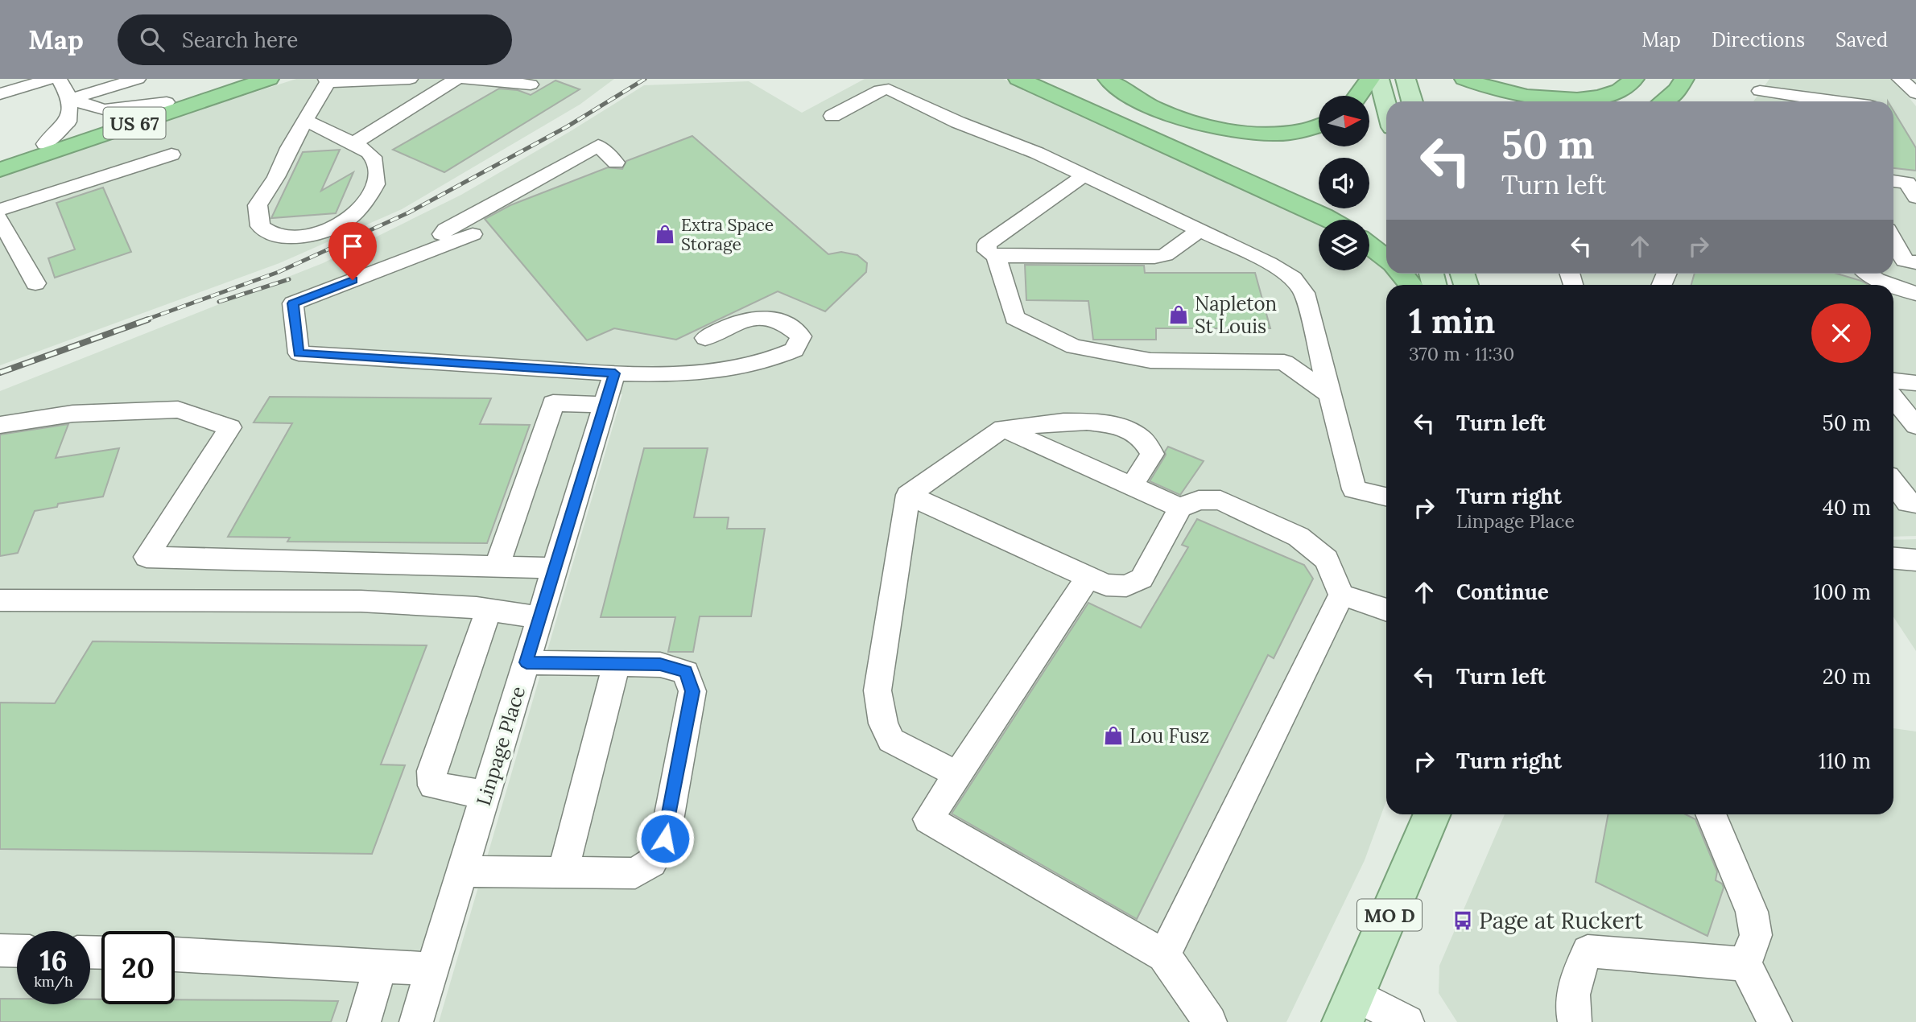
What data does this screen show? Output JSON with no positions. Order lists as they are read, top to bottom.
{
  "streets": {
    "highway": ["US 67"],
    "main road": ["MO D"],
    "street": ["Linpage Place"]
  },
  "places": {
    "shop": ["Extra Space Storage", "Napleton St Louis", "Lou Fusz"],
    "bus stop": ["Page at Ruckert"]
  },
  "north": "right",
  "page": {
    "header": "Map",
    "search": "Search here",
    "nav": ["Map", "Directions", "Saved"],
    "turn": ["50 m", "Turn left"],
    "heading": ["1 min", "370 m · 11:30"],
    "list": [
      {
        "name": "Turn left",
        "value": "50 m"
      },
      {
        "name": "Turn right",
        "note": "Linpage Place",
        "value": "40 m"
      },
      {
        "name": "Continue",
        "value": "100 m"
      },
      {
        "name": "Turn left",
        "value": "20 m"
      },
      {
        "name": "Turn right",
        "value": "110 m"
      }
    ],
    "speed": "16 km/h",
    "limit": "20"
  }
}
